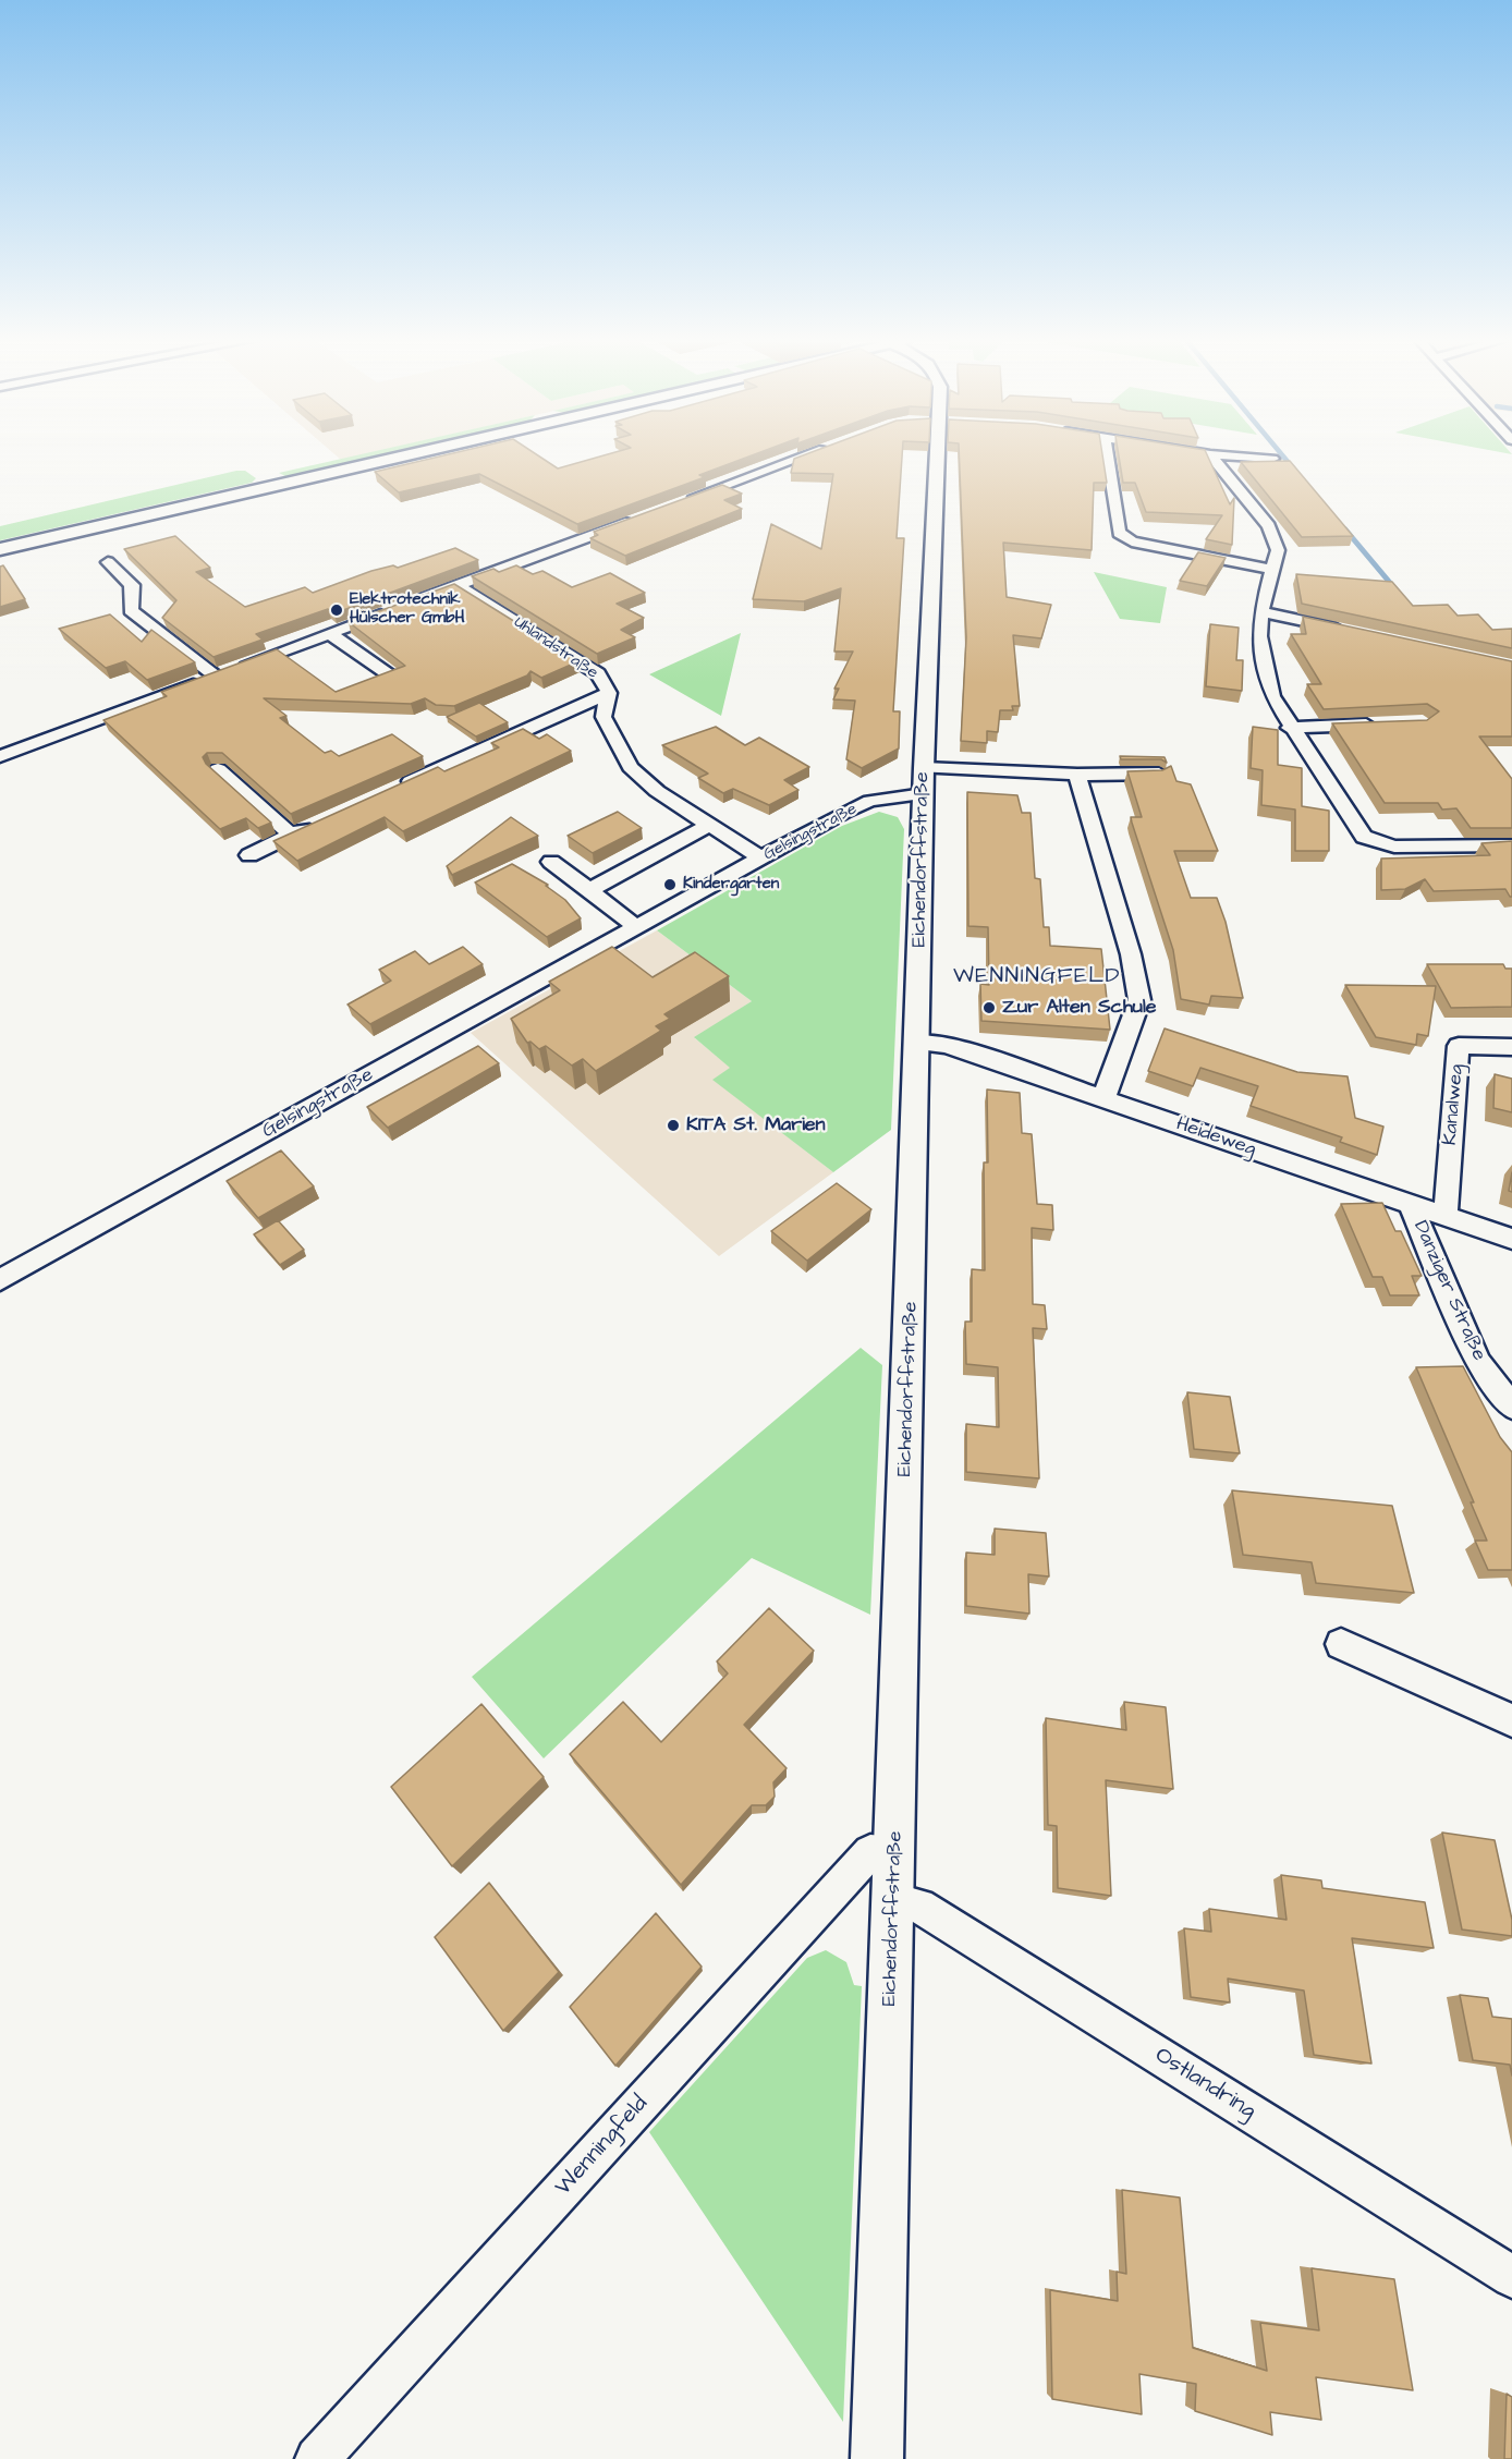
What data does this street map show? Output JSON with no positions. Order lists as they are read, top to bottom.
{
  "streets": {
    "street": [
      "Uhlandstraße",
      "Gelsingstraße",
      "Eichendorffstraße",
      "Kanalweg",
      "Heideweg",
      "Danziger Straße",
      "Ostlandring",
      "Wenningfeld"
    ]
  },
  "crossings": [
    ["Uhlandstraße", "Gelsingstraße"],
    ["Gelsingstraße", "Eichendorffstraße"],
    ["Eichendorffstraße", "Heideweg"],
    ["Eichendorffstraße", "Ostlandring"],
    ["Eichendorffstraße", "Wenningfeld"],
    ["Kanalweg", "Heideweg"],
    ["Heideweg", "Danziger Straße"]
  ],
  "districts": ["WENNINGFELD"],
  "places": [
    "Elektrotechnik Hülscher GmbH",
    "Kindergarten",
    "Zur Alten Schule",
    "KITA St. Marien"
  ]
}
